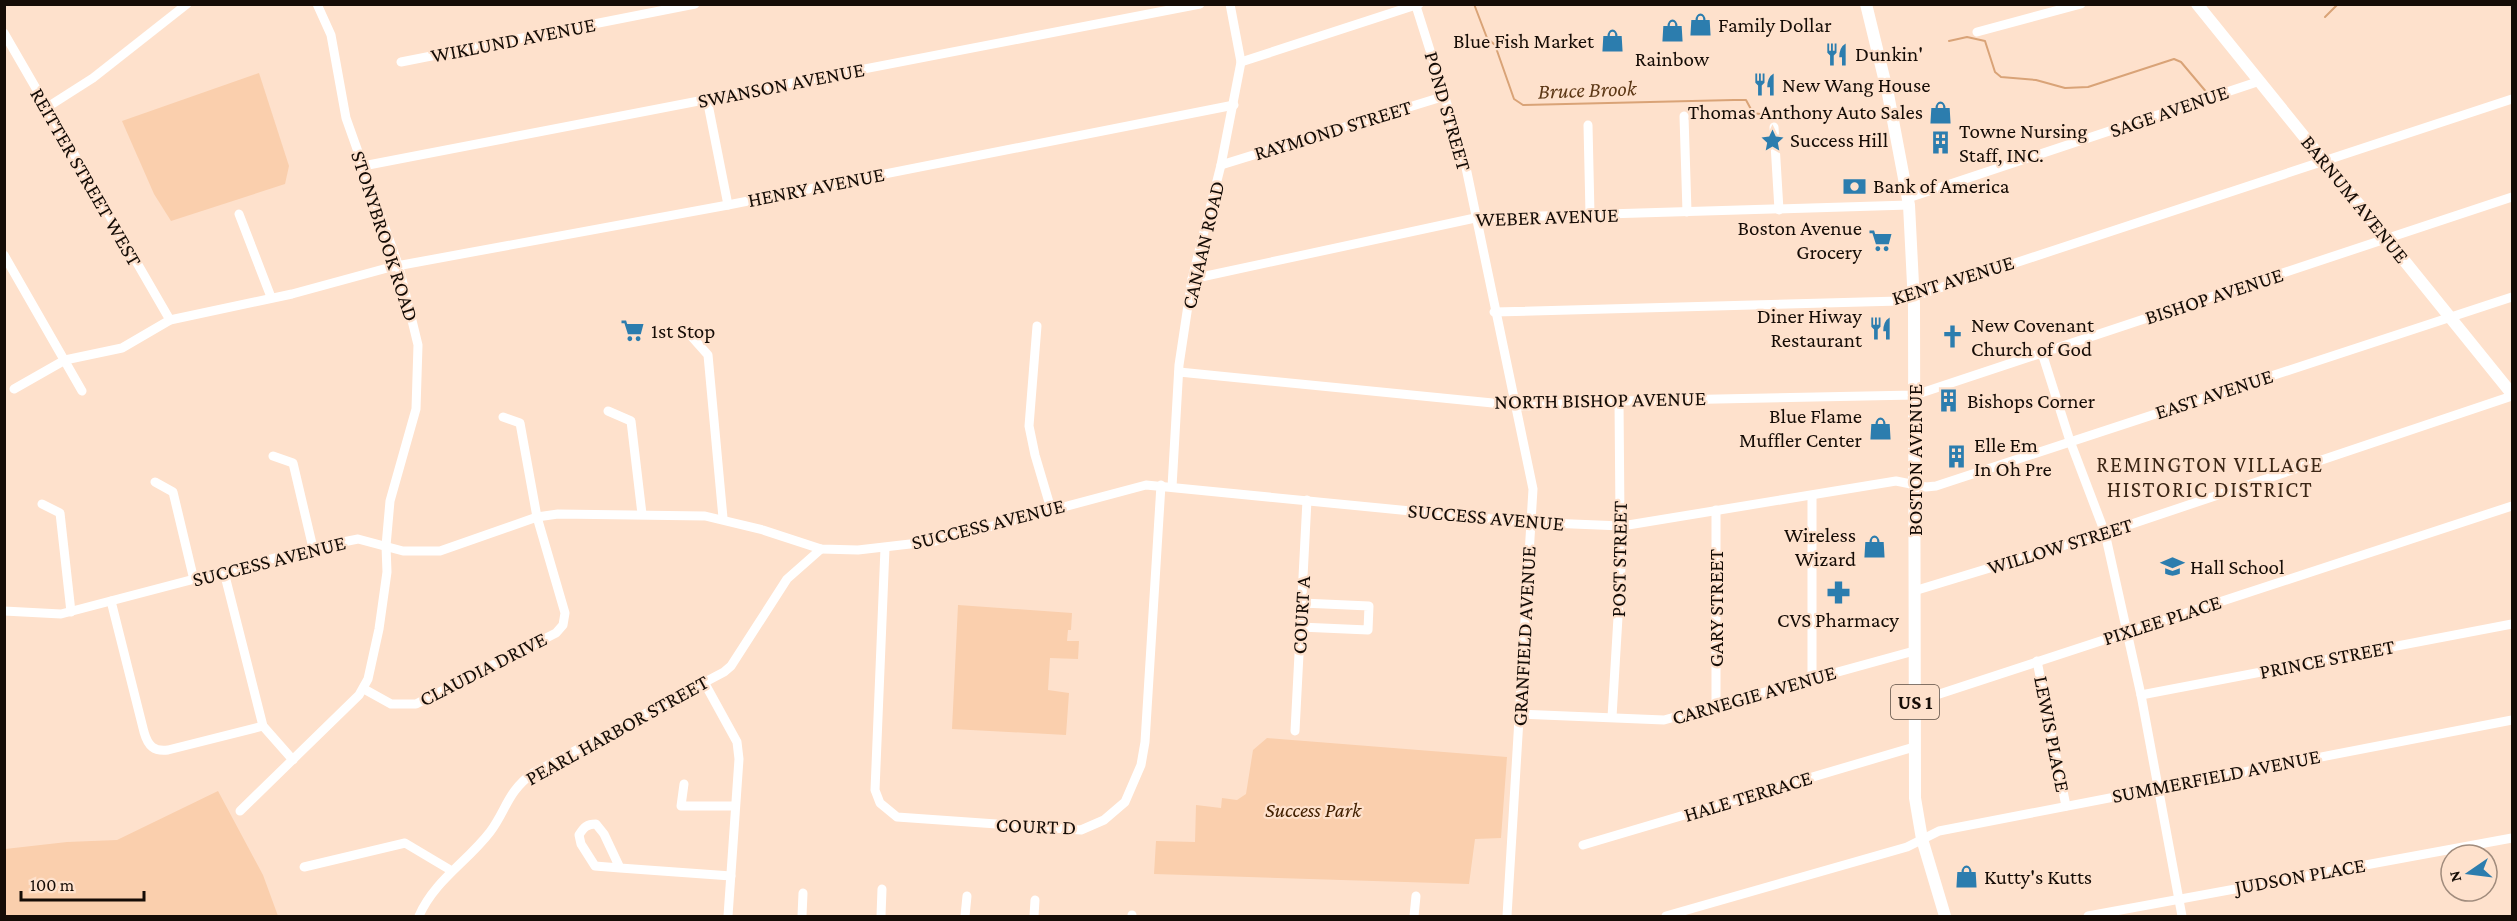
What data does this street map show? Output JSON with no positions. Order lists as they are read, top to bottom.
{
  "streets": {
    "main road": ["BARNUM AVENUE", "BOSTON AVENUE", "US 1"],
    "street": [
      "WIKLUND AVENUE",
      "SWANSON AVENUE",
      "POND STREET",
      "SAGE AVENUE",
      "RAYMOND STREET",
      "REITTER STREET WEST",
      "HENRY AVENUE",
      "WEBER AVENUE",
      "STONYBROOK ROAD",
      "CANAAN ROAD",
      "KENT AVENUE",
      "BISHOP AVENUE",
      "EAST AVENUE",
      "NORTH BISHOP AVENUE",
      "SUCCESS AVENUE",
      "WILLOW STREET",
      "POST STREET",
      "GARY STREET",
      "COURT A",
      "PIXLEE PLACE",
      "GRANFIELD AVENUE",
      "PRINCE STREET",
      "CLAUDIA DRIVE",
      "CARNEGIE AVENUE",
      "PEARL HARBOR STREET",
      "LEWIS PLACE",
      "SUMMERFIELD AVENUE",
      "HALE TERRACE",
      "COURT D",
      "JUDSON PLACE"
    ]
  },
  "crossings": [
    ["SWANSON AVENUE", "STONYBROOK ROAD"],
    ["POND STREET", "RAYMOND STREET"],
    ["POND STREET", "WEBER AVENUE"],
    ["POND STREET", "GRANFIELD AVENUE"],
    ["SAGE AVENUE", "BARNUM AVENUE"],
    ["SAGE AVENUE", "WEBER AVENUE"],
    ["SAGE AVENUE", "BOSTON AVENUE"],
    ["RAYMOND STREET", "CANAAN ROAD"],
    ["REITTER STREET WEST", "HENRY AVENUE"],
    ["HENRY AVENUE", "STONYBROOK ROAD"],
    ["HENRY AVENUE", "CANAAN ROAD"],
    ["BARNUM AVENUE", "KENT AVENUE"],
    ["BARNUM AVENUE", "BISHOP AVENUE"],
    ["BARNUM AVENUE", "EAST AVENUE"],
    ["BARNUM AVENUE", "WILLOW STREET"],
    ["WEBER AVENUE", "CANAAN ROAD"],
    ["WEBER AVENUE", "BOSTON AVENUE"],
    ["WEBER AVENUE", "GRANFIELD AVENUE"],
    ["STONYBROOK ROAD", "SUCCESS AVENUE"],
    ["STONYBROOK ROAD", "CLAUDIA DRIVE"],
    ["CANAAN ROAD", "NORTH BISHOP AVENUE"],
    ["CANAAN ROAD", "SUCCESS AVENUE"],
    ["KENT AVENUE", "BOSTON AVENUE"],
    ["KENT AVENUE", "GRANFIELD AVENUE"],
    ["BISHOP AVENUE", "NORTH BISHOP AVENUE"],
    ["BISHOP AVENUE", "BOSTON AVENUE"],
    ["EAST AVENUE", "BOSTON AVENUE"],
    ["EAST AVENUE", "SUCCESS AVENUE"],
    ["NORTH BISHOP AVENUE", "BOSTON AVENUE"],
    ["NORTH BISHOP AVENUE", "POST STREET"],
    ["NORTH BISHOP AVENUE", "GRANFIELD AVENUE"],
    ["BOSTON AVENUE", "SUCCESS AVENUE"],
    ["BOSTON AVENUE", "WILLOW STREET"],
    ["BOSTON AVENUE", "PIXLEE PLACE"],
    ["BOSTON AVENUE", "CARNEGIE AVENUE"],
    ["BOSTON AVENUE", "SUMMERFIELD AVENUE"],
    ["BOSTON AVENUE", "HALE TERRACE"],
    ["SUCCESS AVENUE", "POST STREET"],
    ["SUCCESS AVENUE", "GARY STREET"],
    ["SUCCESS AVENUE", "COURT A"],
    ["SUCCESS AVENUE", "GRANFIELD AVENUE"],
    ["SUCCESS AVENUE", "CLAUDIA DRIVE"],
    ["SUCCESS AVENUE", "PEARL HARBOR STREET"],
    ["SUCCESS AVENUE", "COURT D"],
    ["POST STREET", "CARNEGIE AVENUE"],
    ["GARY STREET", "CARNEGIE AVENUE"],
    ["PIXLEE PLACE", "LEWIS PLACE"],
    ["GRANFIELD AVENUE", "CARNEGIE AVENUE"],
    ["LEWIS PLACE", "SUMMERFIELD AVENUE"]
  ],
  "districts": ["REMINGTON VILLAGE HISTORIC DISTRICT"],
  "water": ["Bruce Brook"],
  "parks": ["Success Park"],
  "places": {
    "shop": [
      "Family Dollar",
      "Rainbow",
      "Blue Fish Market",
      "Thomas Anthony Auto Sales",
      "Blue Flame Muffler Center",
      "Wireless Wizard",
      "Kutty's Kutts"
    ],
    "restaurant": ["Dunkin'", "New Wang House", "Diner Hiway Restaurant"],
    "place": ["Success Hill"],
    "building": ["Towne Nursing Staff, INC.", "Bishops Corner", "Elle Em In Oh Pre"],
    "bank": ["Bank of America"],
    "supermarket": ["Boston Avenue Grocery", "1st Stop"],
    "church": ["New Covenant Church of God"],
    "school or university": ["Hall School"],
    "pharmacy": ["CVS Pharmacy"]
  },
  "scale_bar": "100 m",
  "north": "left"
}
